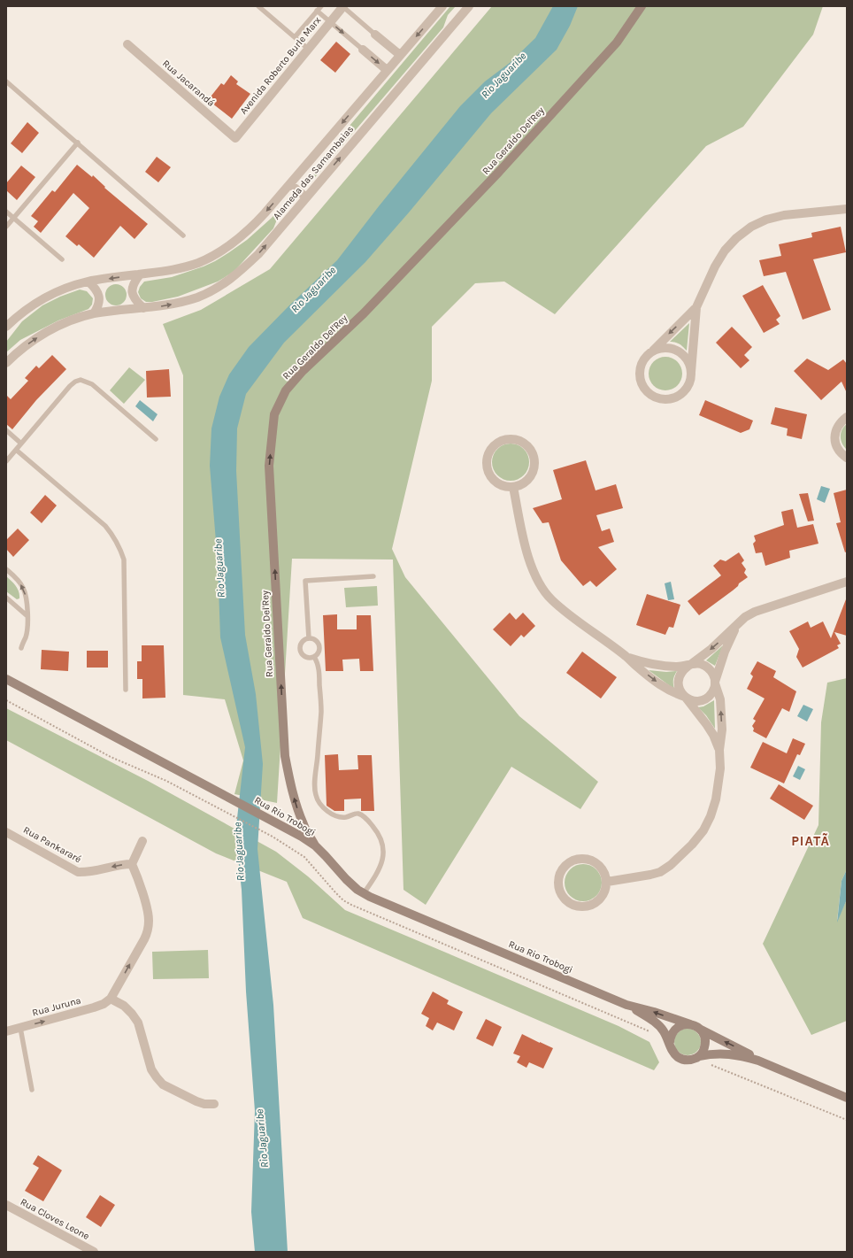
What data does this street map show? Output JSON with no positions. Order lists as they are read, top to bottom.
{
  "streets": {
    "main road": ["Rua Geraldo Del'Rey", "Rua Rio Trobogi"],
    "street": [
      "Avenida Roberto Burle Marx",
      "Rua Jacarandá",
      "Alameda das Samambaias",
      "Rua Pankararé",
      "Rua Juruna",
      "Rua Cloves Leone"
    ]
  },
  "crossings": [
    ["Avenida Roberto Burle Marx", "Rua Jacarandá"],
    ["Rua Geraldo Del'Rey", "Rua Rio Trobogi"]
  ],
  "one_way": ["Rua Geraldo Del'Rey", "Rua Pankararé", "Rua Juruna"],
  "districts": ["PIATÃ"],
  "water": ["Rio Jaguaribe"]
}
